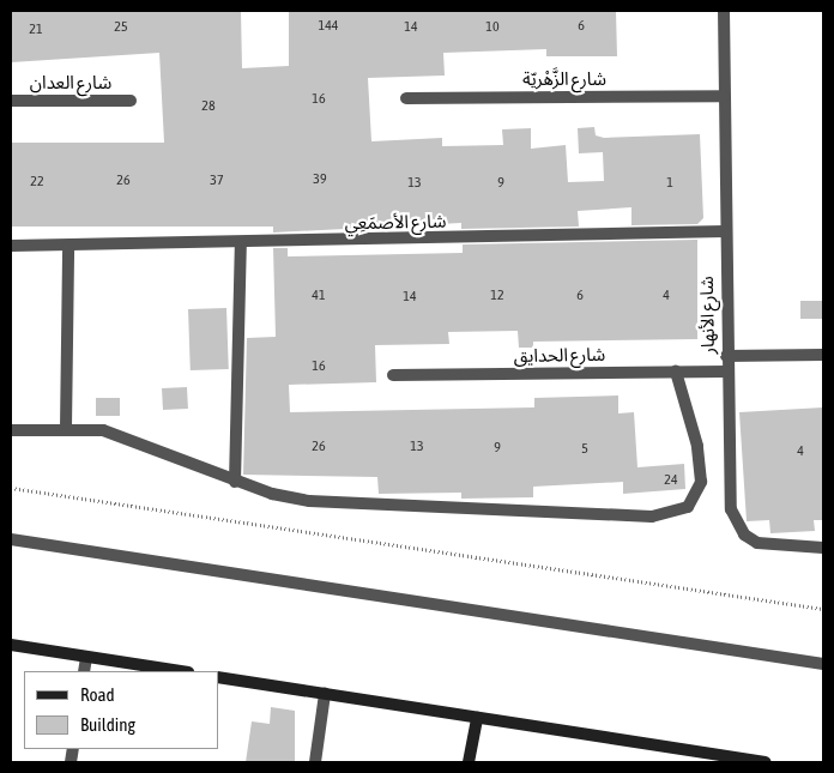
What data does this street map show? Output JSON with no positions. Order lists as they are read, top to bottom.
{
  "streets": {
    "street": [
      "شارع الزَّهْريّة",
      "شارع العدان",
      "شارع الأصمَعِي",
      "شارع الأنهار",
      "شارع الحدايق"
    ]
  },
  "crossings": [
    ["شارع الزَّهْريّة", "شارع الأنهار"],
    ["شارع الأصمَعِي", "شارع الأنهار"],
    ["شارع الأنهار", "شارع الحدايق"]
  ],
  "house_numbers": [
    "144",
    "6",
    "25",
    "14",
    "10",
    "21",
    "16",
    "28",
    "39",
    "26",
    "37",
    "22",
    "13",
    "9",
    "1",
    "41",
    "12",
    "6",
    "4",
    "14",
    "16",
    "26",
    "13",
    "9",
    "5",
    "4",
    "24"
  ],
  "legend": ["Road", "Building"]
}
